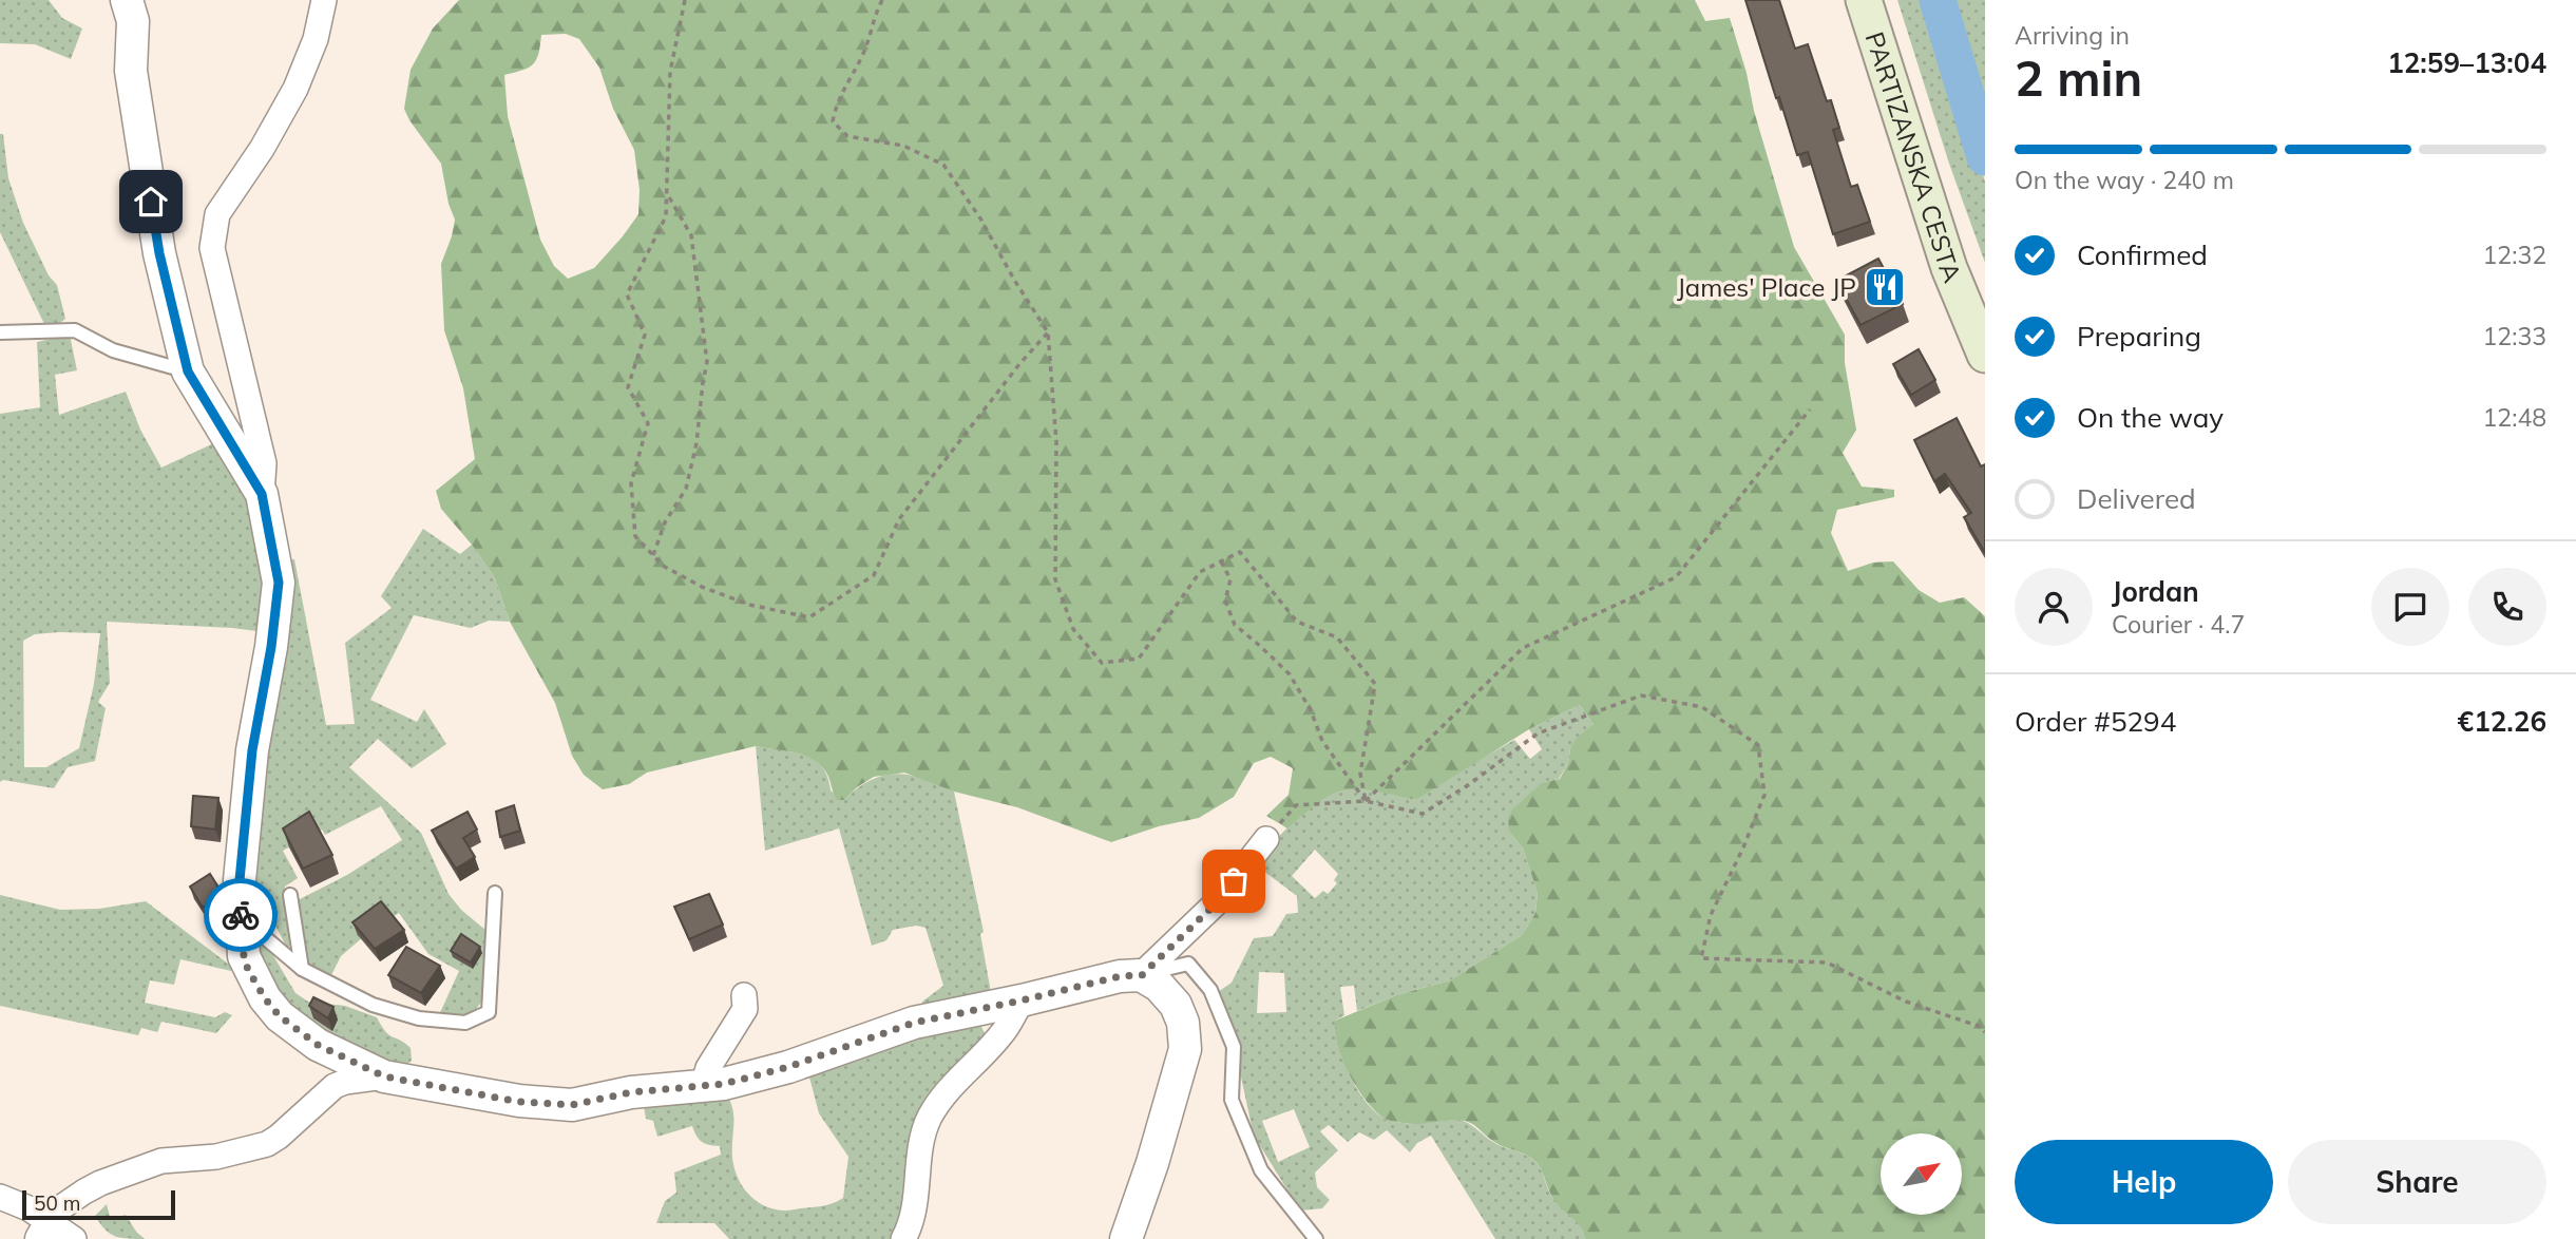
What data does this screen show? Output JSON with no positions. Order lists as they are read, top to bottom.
{
  "streets": {
    "main road": ["PARTIZANSKA CESTA"]
  },
  "places": {
    "restaurant": ["James' Place JP"]
  },
  "scale_bar": "50 m",
  "north": "top right",
  "page": {
    "heading": ["2 min", "Arriving in", "12:59–13:04"],
    "panel": [
      "Jordan",
      "Courier · 4.7",
      "Order #5294",
      "€12.26"
    ],
    "bar": "On the way · 240 m",
    "list": [
      ["Confirmed", "12:32"],
      ["Preparing", "12:33"],
      ["On the way", "12:48"],
      "Delivered"
    ],
    "buttons": ["Help", "Share"],
    "scale": "50 m"
  }
}
